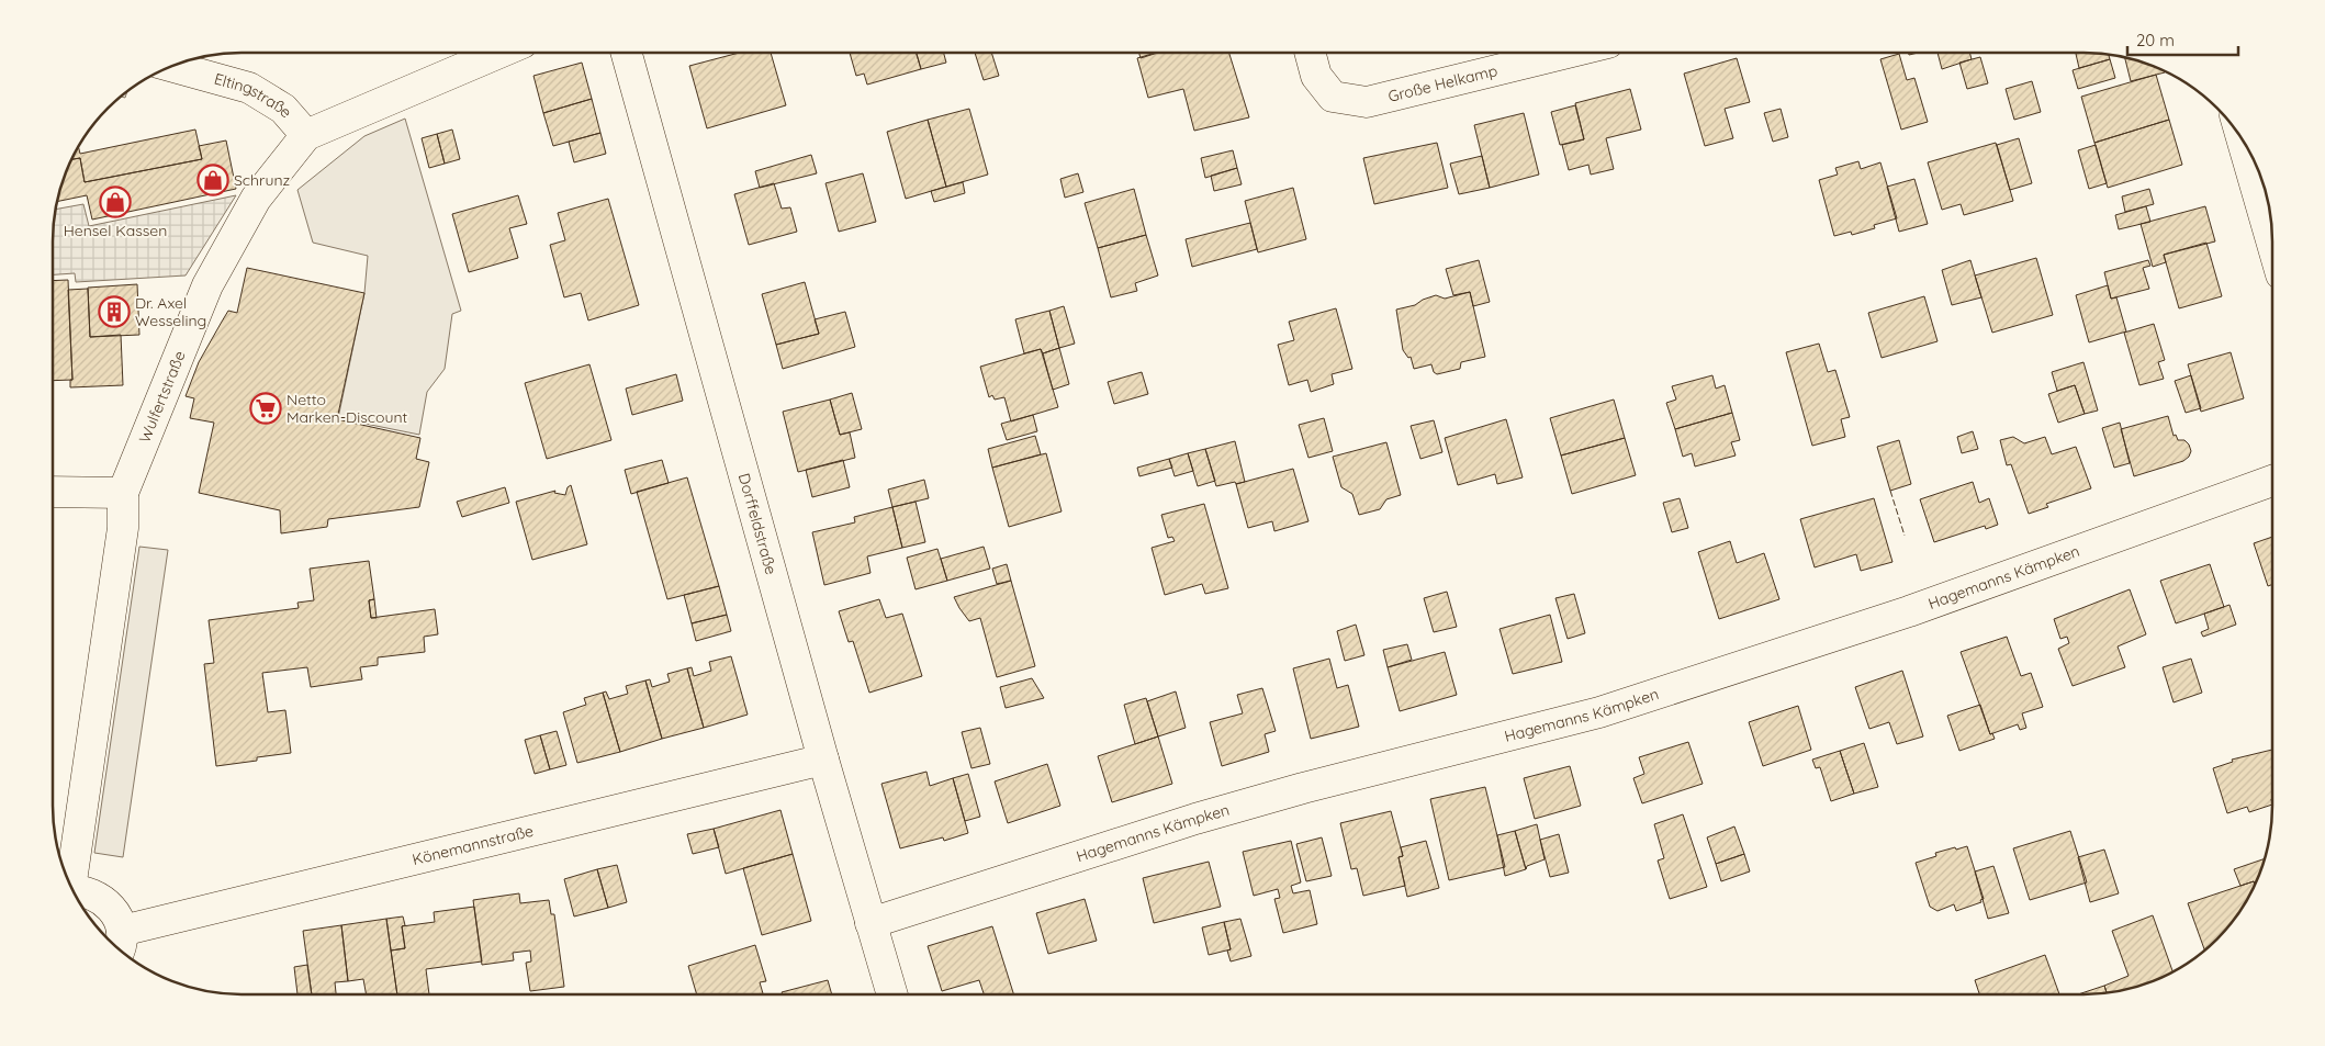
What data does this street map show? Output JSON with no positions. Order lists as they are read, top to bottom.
{
  "streets": {
    "street": [
      "Große Helkamp",
      "Eltingstraße",
      "Wulfertstraße",
      "Dorffeldstraße",
      "Hagemanns Kämpken",
      "Könemannstraße"
    ]
  },
  "crossings": [
    ["Eltingstraße", "Wulfertstraße"],
    ["Dorffeldstraße", "Hagemanns Kämpken"],
    ["Dorffeldstraße", "Könemannstraße"]
  ],
  "places": {
    "shop": ["Schrunz", "Hensel Kassen"],
    "building": ["Dr. Axel Wesseling"],
    "supermarket": ["Netto Marken-Discount"]
  },
  "scale_bar": "20 m"
}
